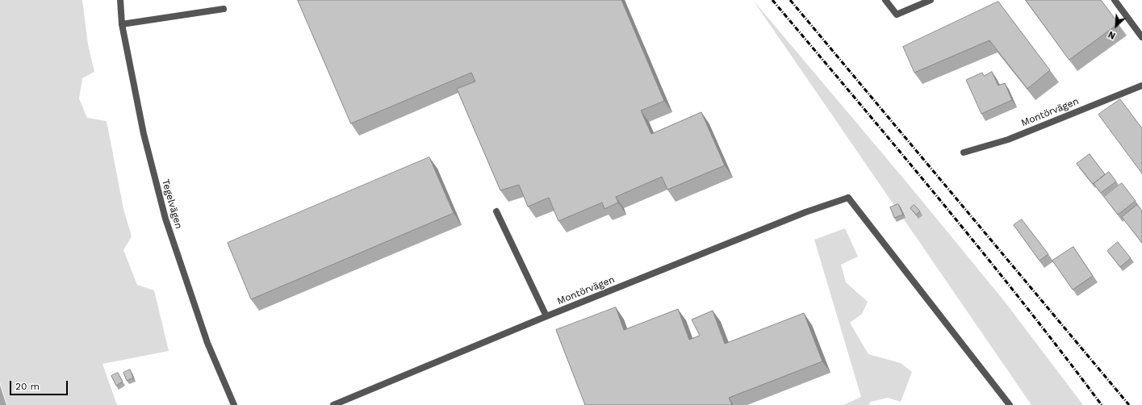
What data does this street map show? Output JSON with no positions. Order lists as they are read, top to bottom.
{
  "streets": {
    "street": ["Montörvägen", "Tegelvägen"]
  },
  "scale_bar": "20 m",
  "north": "bottom left"
}
